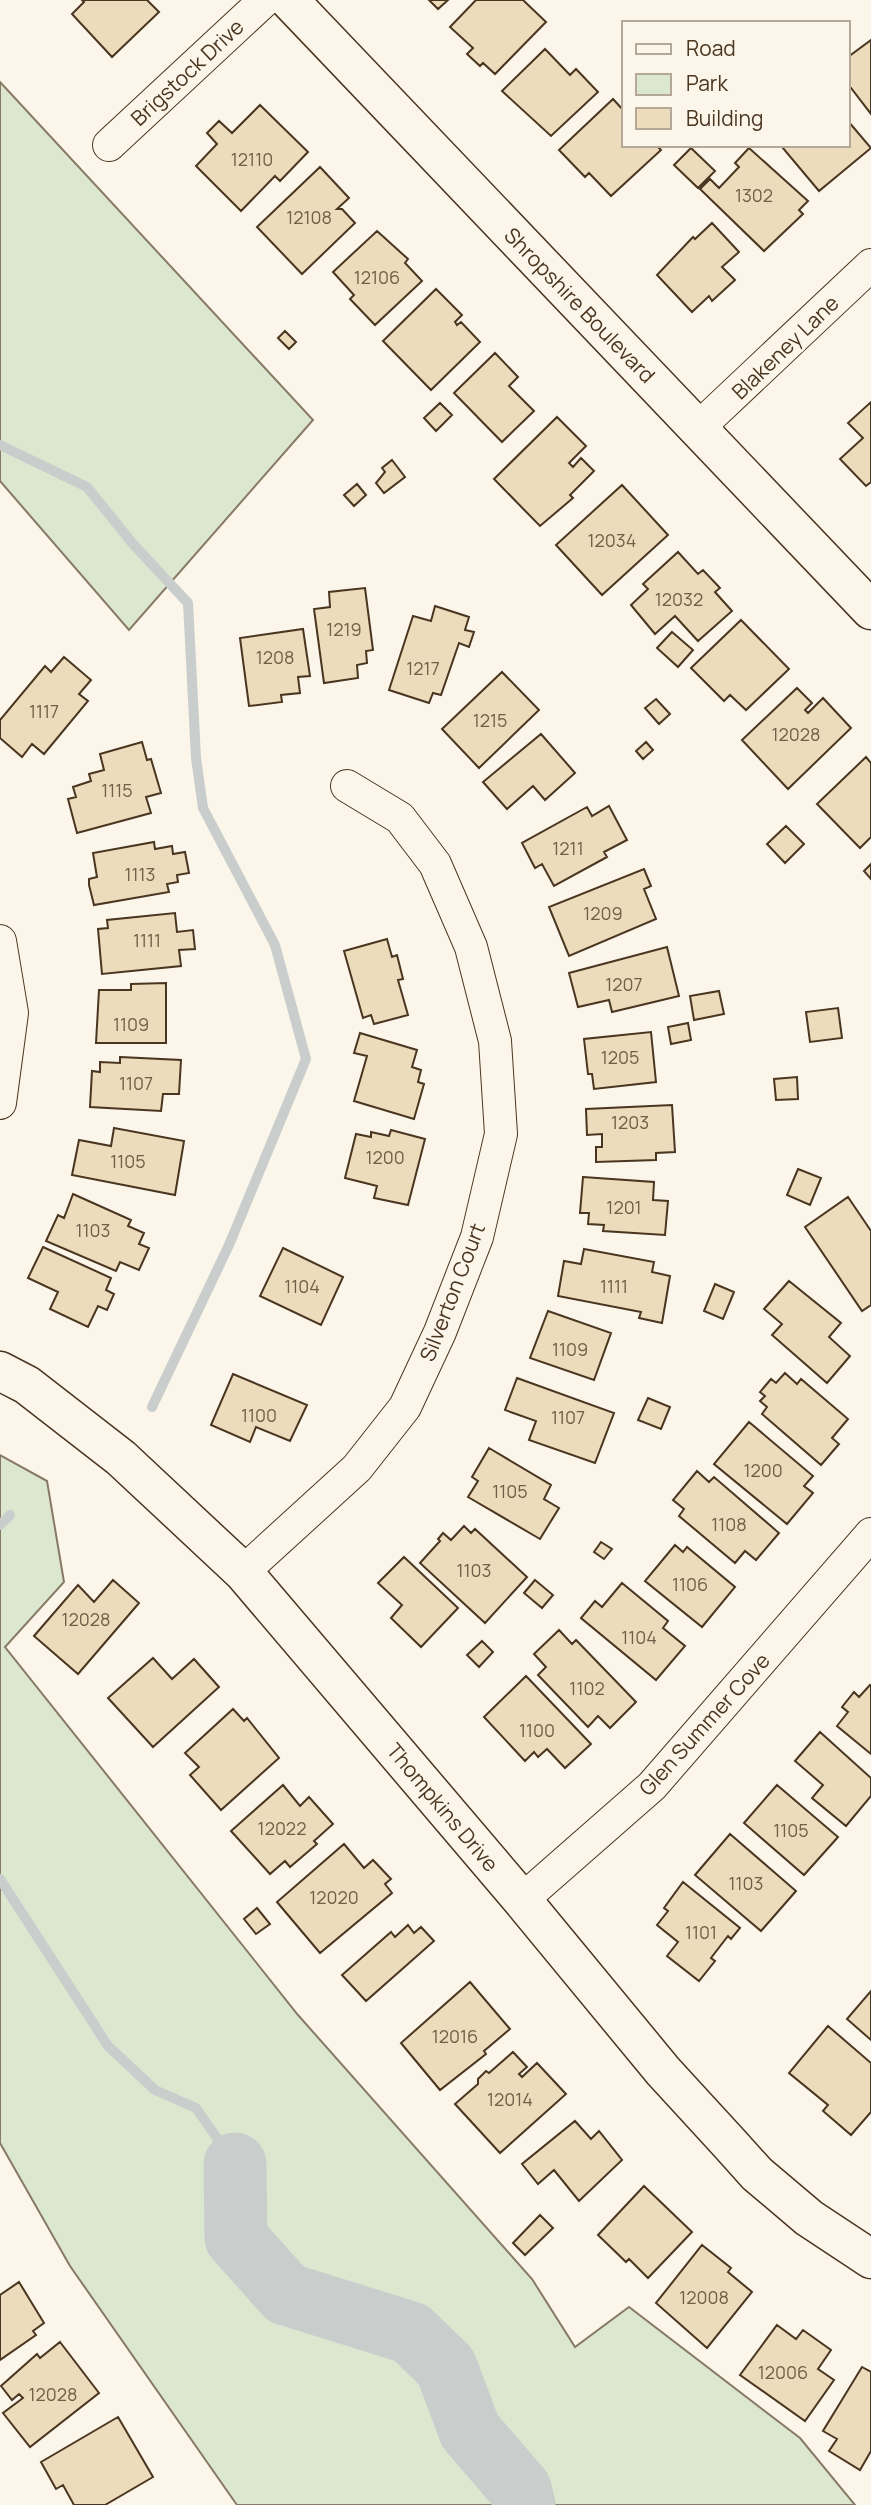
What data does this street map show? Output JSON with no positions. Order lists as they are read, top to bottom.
{
  "streets": {
    "street": [
      "Brigstock Drive",
      "Shropshire Boulevard",
      "Blakeney Lane",
      "Silverton Court",
      "Glen Summer Cove",
      "Thompkins Drive"
    ]
  },
  "crossings": [
    ["Shropshire Boulevard", "Blakeney Lane"],
    ["Silverton Court", "Thompkins Drive"],
    ["Glen Summer Cove", "Thompkins Drive"]
  ],
  "house_numbers": [
    "12110",
    "1302",
    "12108",
    "12106",
    "12034",
    "12032",
    "1219",
    "1208",
    "1217",
    "1117",
    "1215",
    "12028",
    "1115",
    "1211",
    "1113",
    "1209",
    "1111",
    "1207",
    "1109",
    "1205",
    "1107",
    "1203",
    "1200",
    "1105",
    "1201",
    "1103",
    "1104",
    "1111",
    "1109",
    "1100",
    "1107",
    "1200",
    "1105",
    "1108",
    "1103",
    "1106",
    "12028",
    "1104",
    "1102",
    "1100",
    "12022",
    "1105",
    "1103",
    "12020",
    "1101",
    "12016",
    "12014",
    "12008",
    "12006",
    "12028"
  ],
  "legend": ["Road", "Park", "Building"]
}
